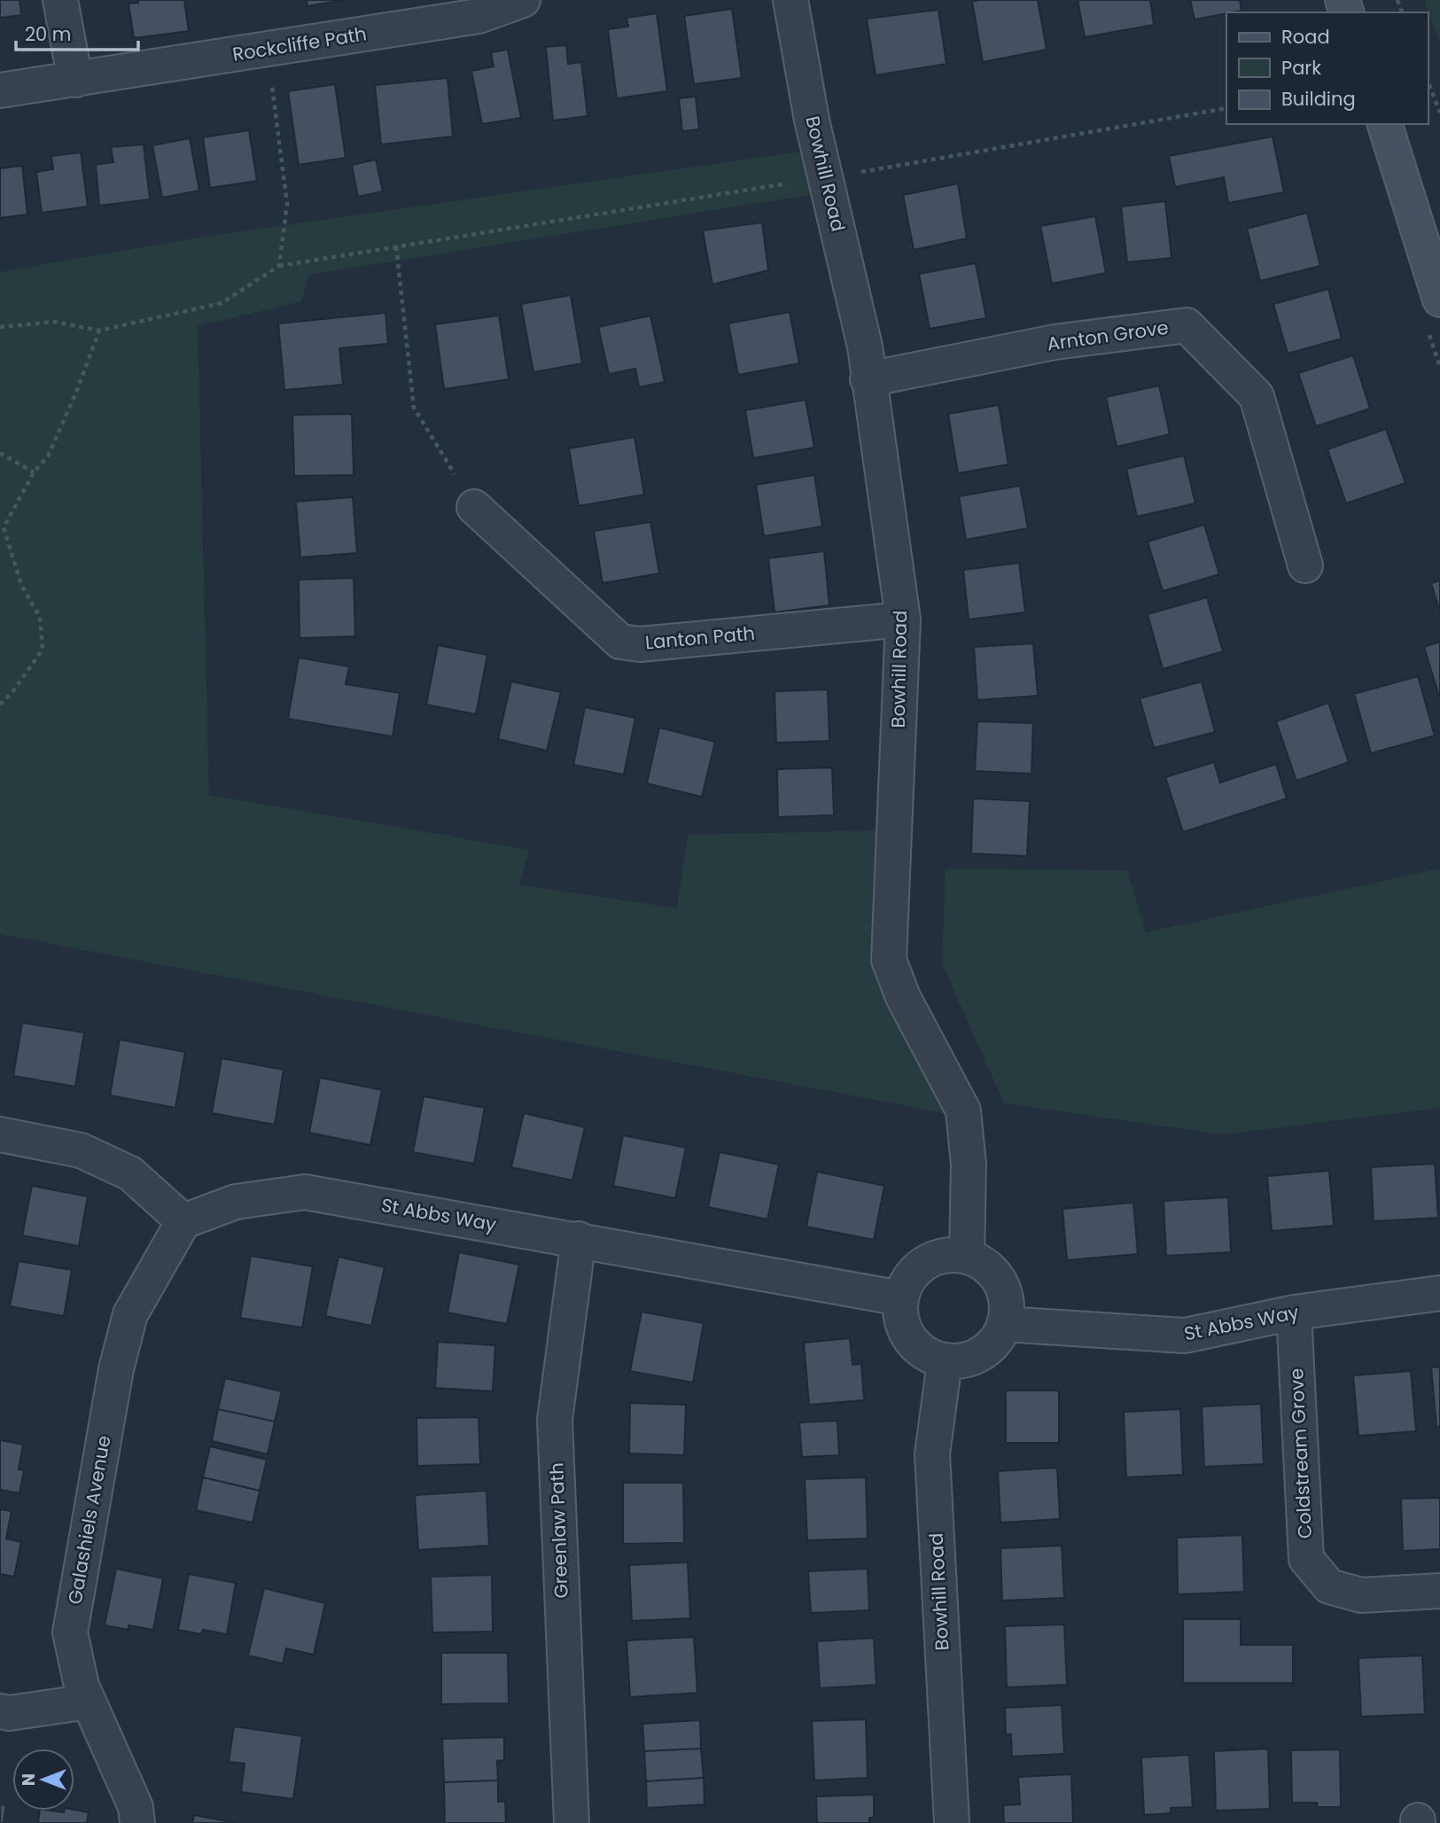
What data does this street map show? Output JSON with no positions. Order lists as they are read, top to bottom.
{
  "streets": {
    "street": [
      "Rockcliffe Path",
      "Bowhill Road",
      "Arnton Grove",
      "Lanton Path",
      "St Abbs Way",
      "Coldstream Grove",
      "Galashiels Avenue",
      "Greenlaw Path"
    ]
  },
  "crossings": [
    ["Bowhill Road", "Arnton Grove"],
    ["Bowhill Road", "Lanton Path"],
    ["Bowhill Road", "St Abbs Way"],
    ["St Abbs Way", "Coldstream Grove"],
    ["St Abbs Way", "Galashiels Avenue"],
    ["St Abbs Way", "Greenlaw Path"]
  ],
  "legend": ["Road", "Park", "Building"],
  "scale_bar": "20 m",
  "north": "left"
}
